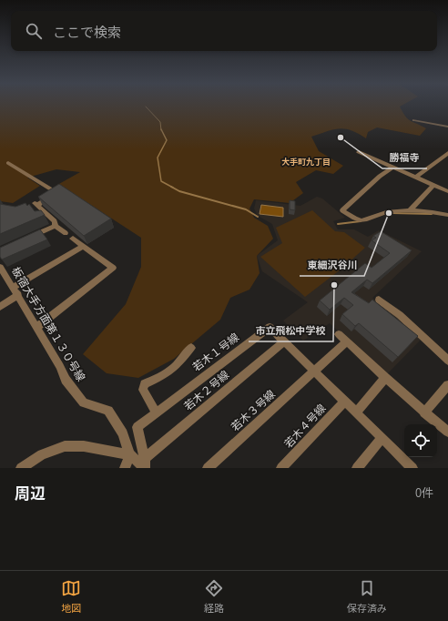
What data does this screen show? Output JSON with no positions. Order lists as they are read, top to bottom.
{
  "streets": {
    "street": [
      "板宿大手方面第１３０号線",
      "若木１号線",
      "若木２号線",
      "若木３号線",
      "若木４号線"
    ]
  },
  "crossings": [
    ["若木１号線", "若木２号線"],
    ["若木１号線", "若木３号線"],
    ["若木１号線", "若木４号線"]
  ],
  "districts": ["大手町九丁目"],
  "places": ["勝福寺", "東細沢谷川", "市立飛松中学校"],
  "page": {
    "search": "ここで検索",
    "heading": ["周辺", "0件"],
    "nav": ["地図", "経路", "保存済み"]
  }
}
